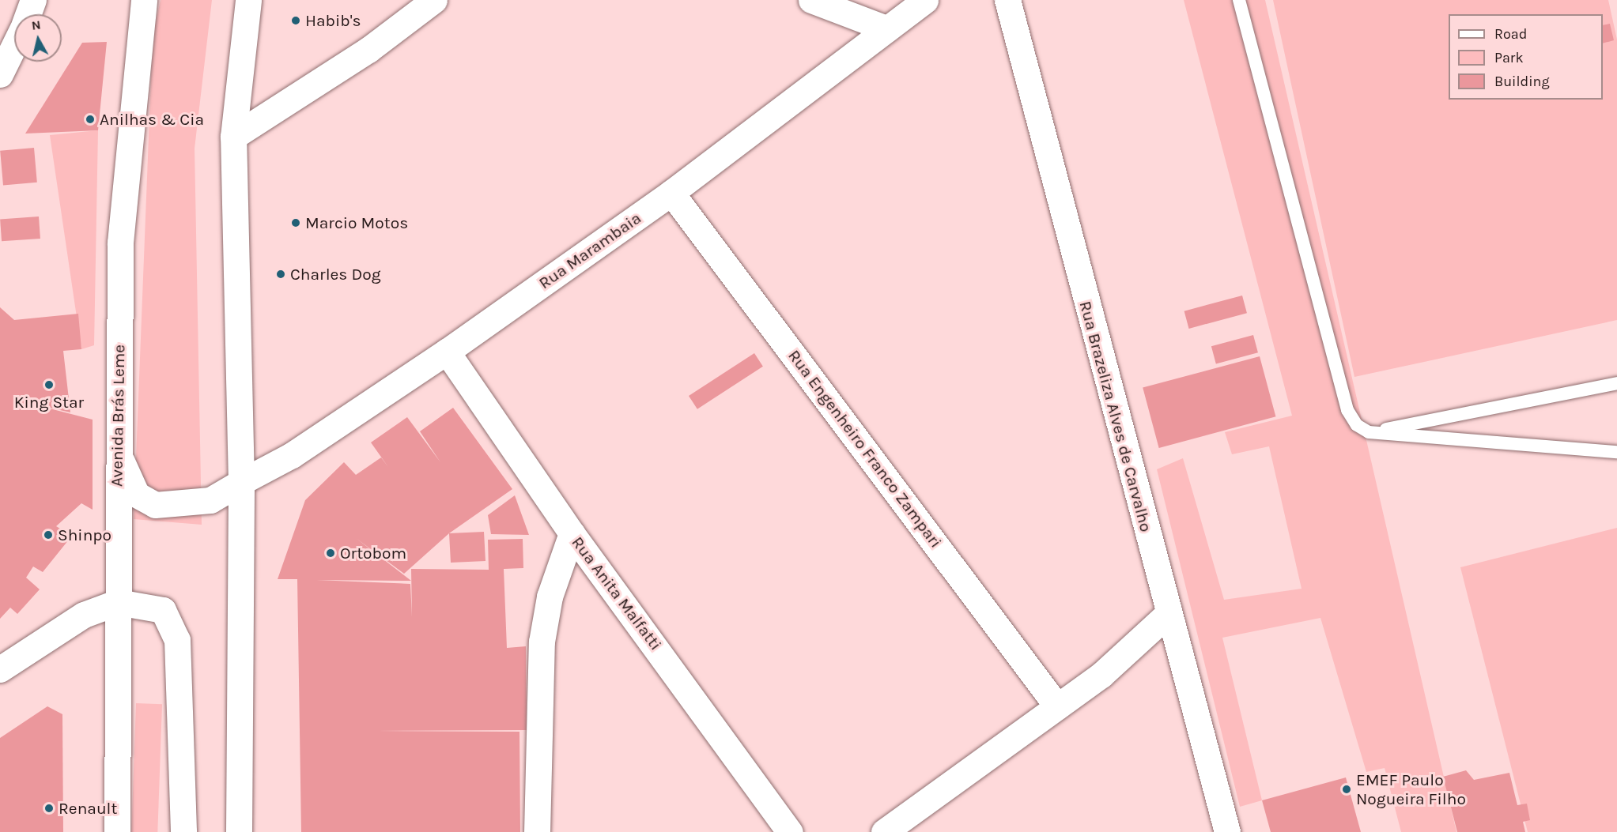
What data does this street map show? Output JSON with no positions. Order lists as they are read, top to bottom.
{
  "streets": {
    "street": [
      "Rua Marambaia",
      "Avenida Brás Leme",
      "Rua Brazeliza Alves de Carvalho",
      "Rua Engenheiro Franco Zampari",
      "Rua Anita Malfatti"
    ]
  },
  "crossings": [
    ["Rua Marambaia", "Avenida Brás Leme"],
    ["Rua Marambaia", "Rua Engenheiro Franco Zampari"],
    ["Rua Marambaia", "Rua Anita Malfatti"]
  ],
  "places": [
    "Habib's",
    "Anilhas & Cia",
    "Marcio Motos",
    "Charles Dog",
    "King Star",
    "Shinpo",
    "Ortobom",
    "EMEF Paulo Nogueira Filho",
    "Renault"
  ],
  "legend": ["Road", "Park", "Building"],
  "north": "top"
}
